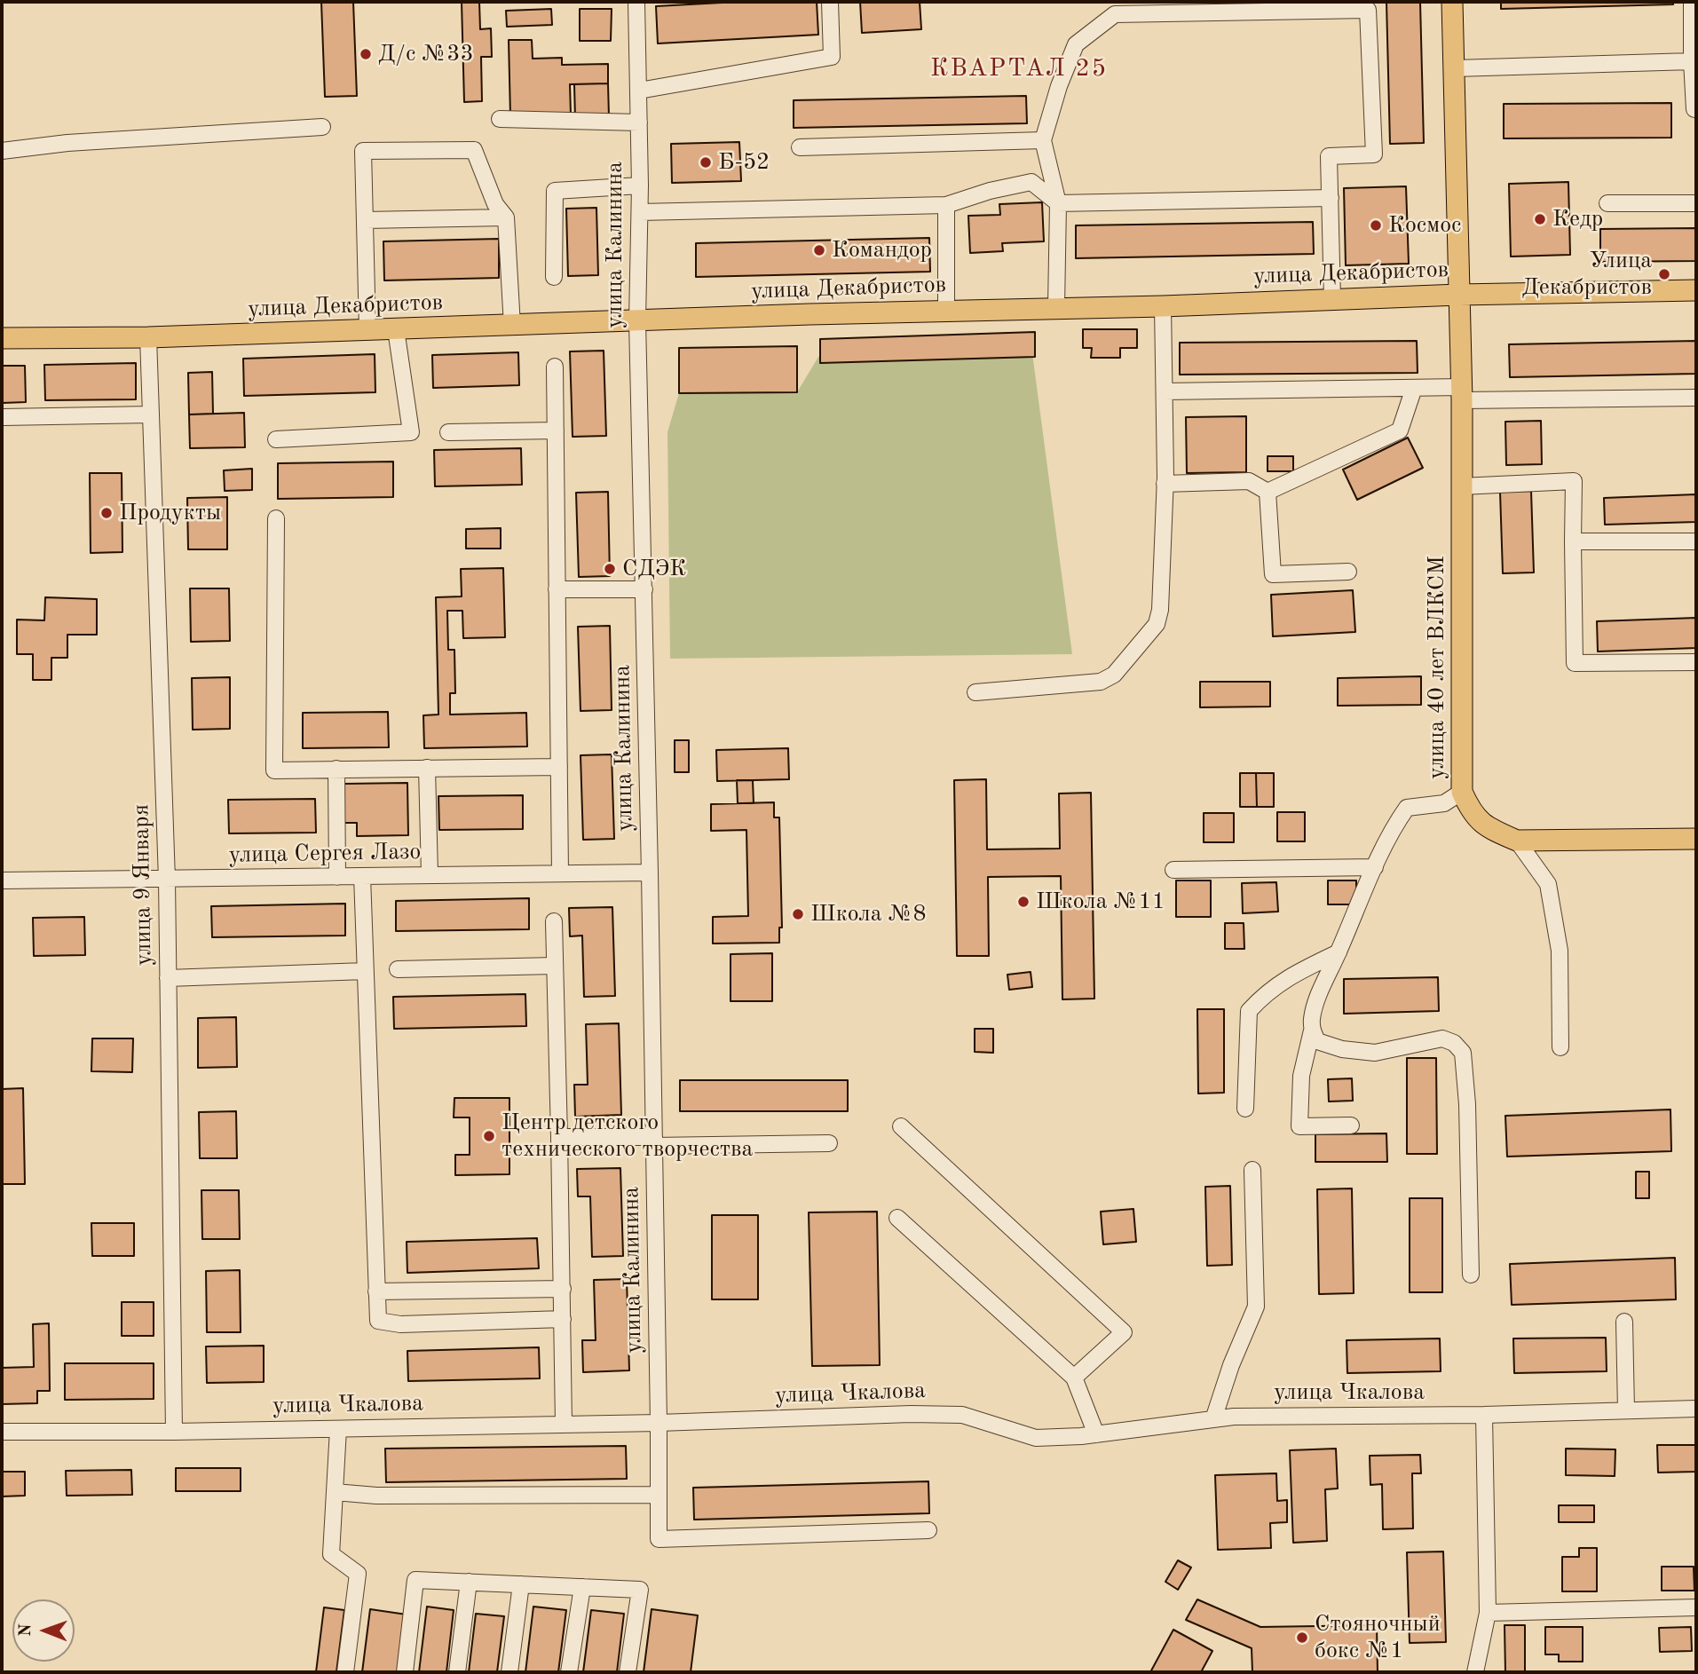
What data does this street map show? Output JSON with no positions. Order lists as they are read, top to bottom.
{
  "streets": {
    "main road": ["улица Декабристов", "улица 40 лет ВЛКСМ"],
    "street": [
      "улица Калинина",
      "улица Сергея Лазо",
      "улица 9 Января",
      "улица Чкалова"
    ]
  },
  "crossings": [
    ["улица Калинина", "улица Декабристов"],
    ["улица Калинина", "улица Сергея Лазо"],
    ["улица Калинина", "улица Чкалова"],
    ["улица Декабристов", "улица 40 лет ВЛКСМ"],
    ["улица Декабристов", "улица 9 Января"],
    ["улица Сергея Лазо", "улица 9 Января"],
    ["улица 9 Января", "улица Чкалова"]
  ],
  "districts": ["КВАРТАЛ 25"],
  "places": [
    "Д/с №33",
    "Б-52",
    "Кедр",
    "Космос",
    "Командор",
    "Улица Декабристов",
    "Продукты",
    "СДЭК",
    "Школа №11",
    "Школа №8",
    "Центр детского технического творчества",
    "Стояночный бокс №1"
  ],
  "north": "left"
}
